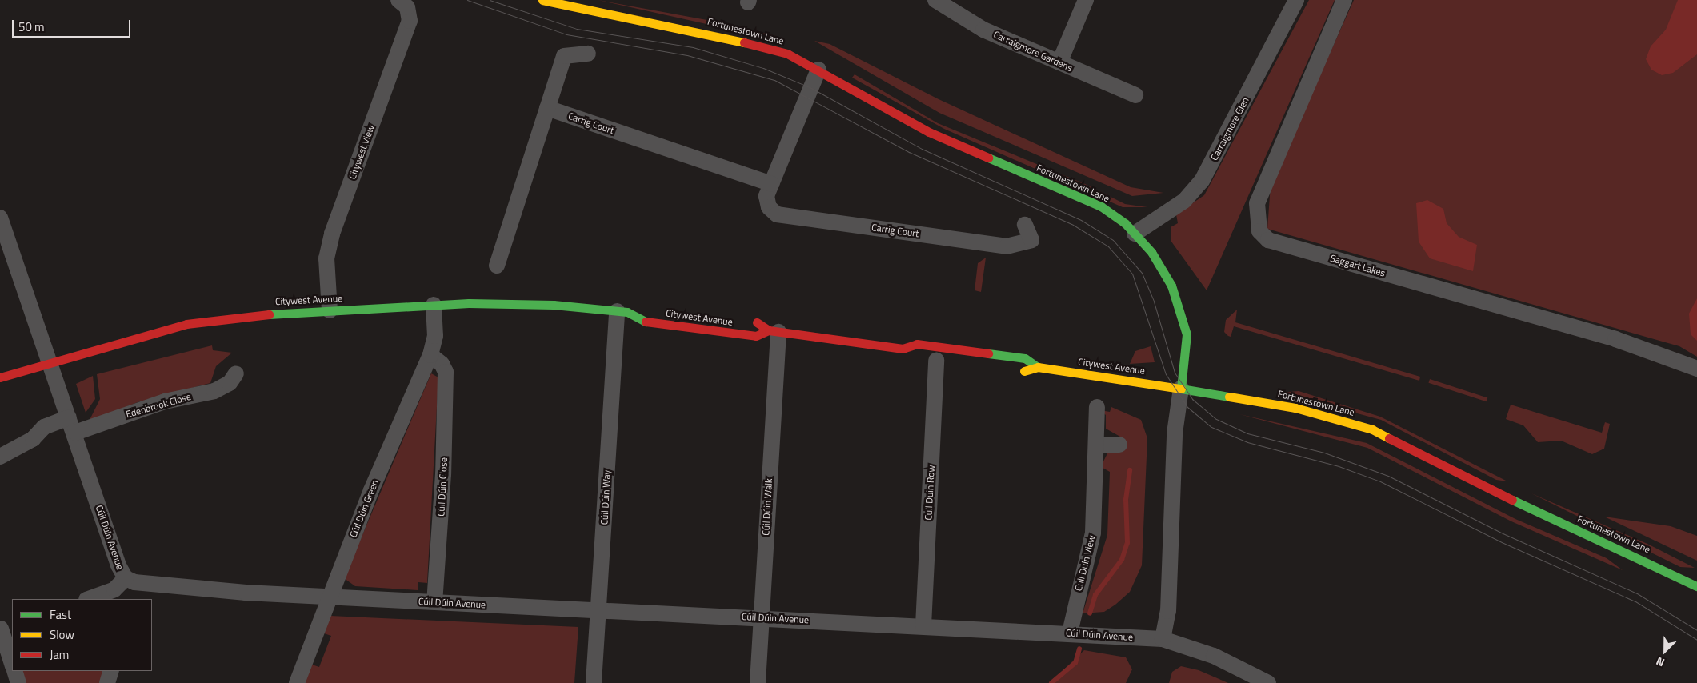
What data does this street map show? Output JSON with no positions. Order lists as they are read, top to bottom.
{
  "streets": {
    "street": [
      "Fortunestown Lane",
      "Carraigmore Gardens",
      "Carrig Court",
      "Carraigmore Glen",
      "Citywest View",
      "Saggart Lakes",
      "Citywest Avenue",
      "Edenbrook Close",
      "Cúil Dúin Close",
      "Cuil Duin Row",
      "Cúil Dúin Way",
      "Cúil Dúin Walk",
      "Cúil Dúin Green",
      "Cúil Dúin Avenue",
      "Cuil Duin View"
    ]
  },
  "crossings": [
    ["Fortunestown Lane", "Carrig Court"],
    ["Fortunestown Lane", "Carraigmore Glen"],
    ["Fortunestown Lane", "Citywest Avenue"],
    ["Citywest View", "Citywest Avenue"],
    ["Citywest Avenue", "Cuil Duin Row"],
    ["Citywest Avenue", "Cúil Dúin Way"],
    ["Citywest Avenue", "Cúil Dúin Walk"],
    ["Citywest Avenue", "Cúil Dúin Green"],
    ["Citywest Avenue", "Cúil Dúin Avenue"],
    ["Edenbrook Close", "Cúil Dúin Avenue"],
    ["Cúil Dúin Close", "Cúil Dúin Green"],
    ["Cúil Dúin Close", "Cúil Dúin Avenue"],
    ["Cuil Duin Row", "Cúil Dúin Avenue"],
    ["Cúil Dúin Way", "Cúil Dúin Avenue"],
    ["Cúil Dúin Walk", "Cúil Dúin Avenue"],
    ["Cúil Dúin Green", "Cúil Dúin Avenue"],
    ["Cúil Dúin Avenue", "Cuil Duin View"]
  ],
  "legend": ["Fast", "Slow", "Jam"],
  "scale_bar": "50 m",
  "north": "bottom left"
}
